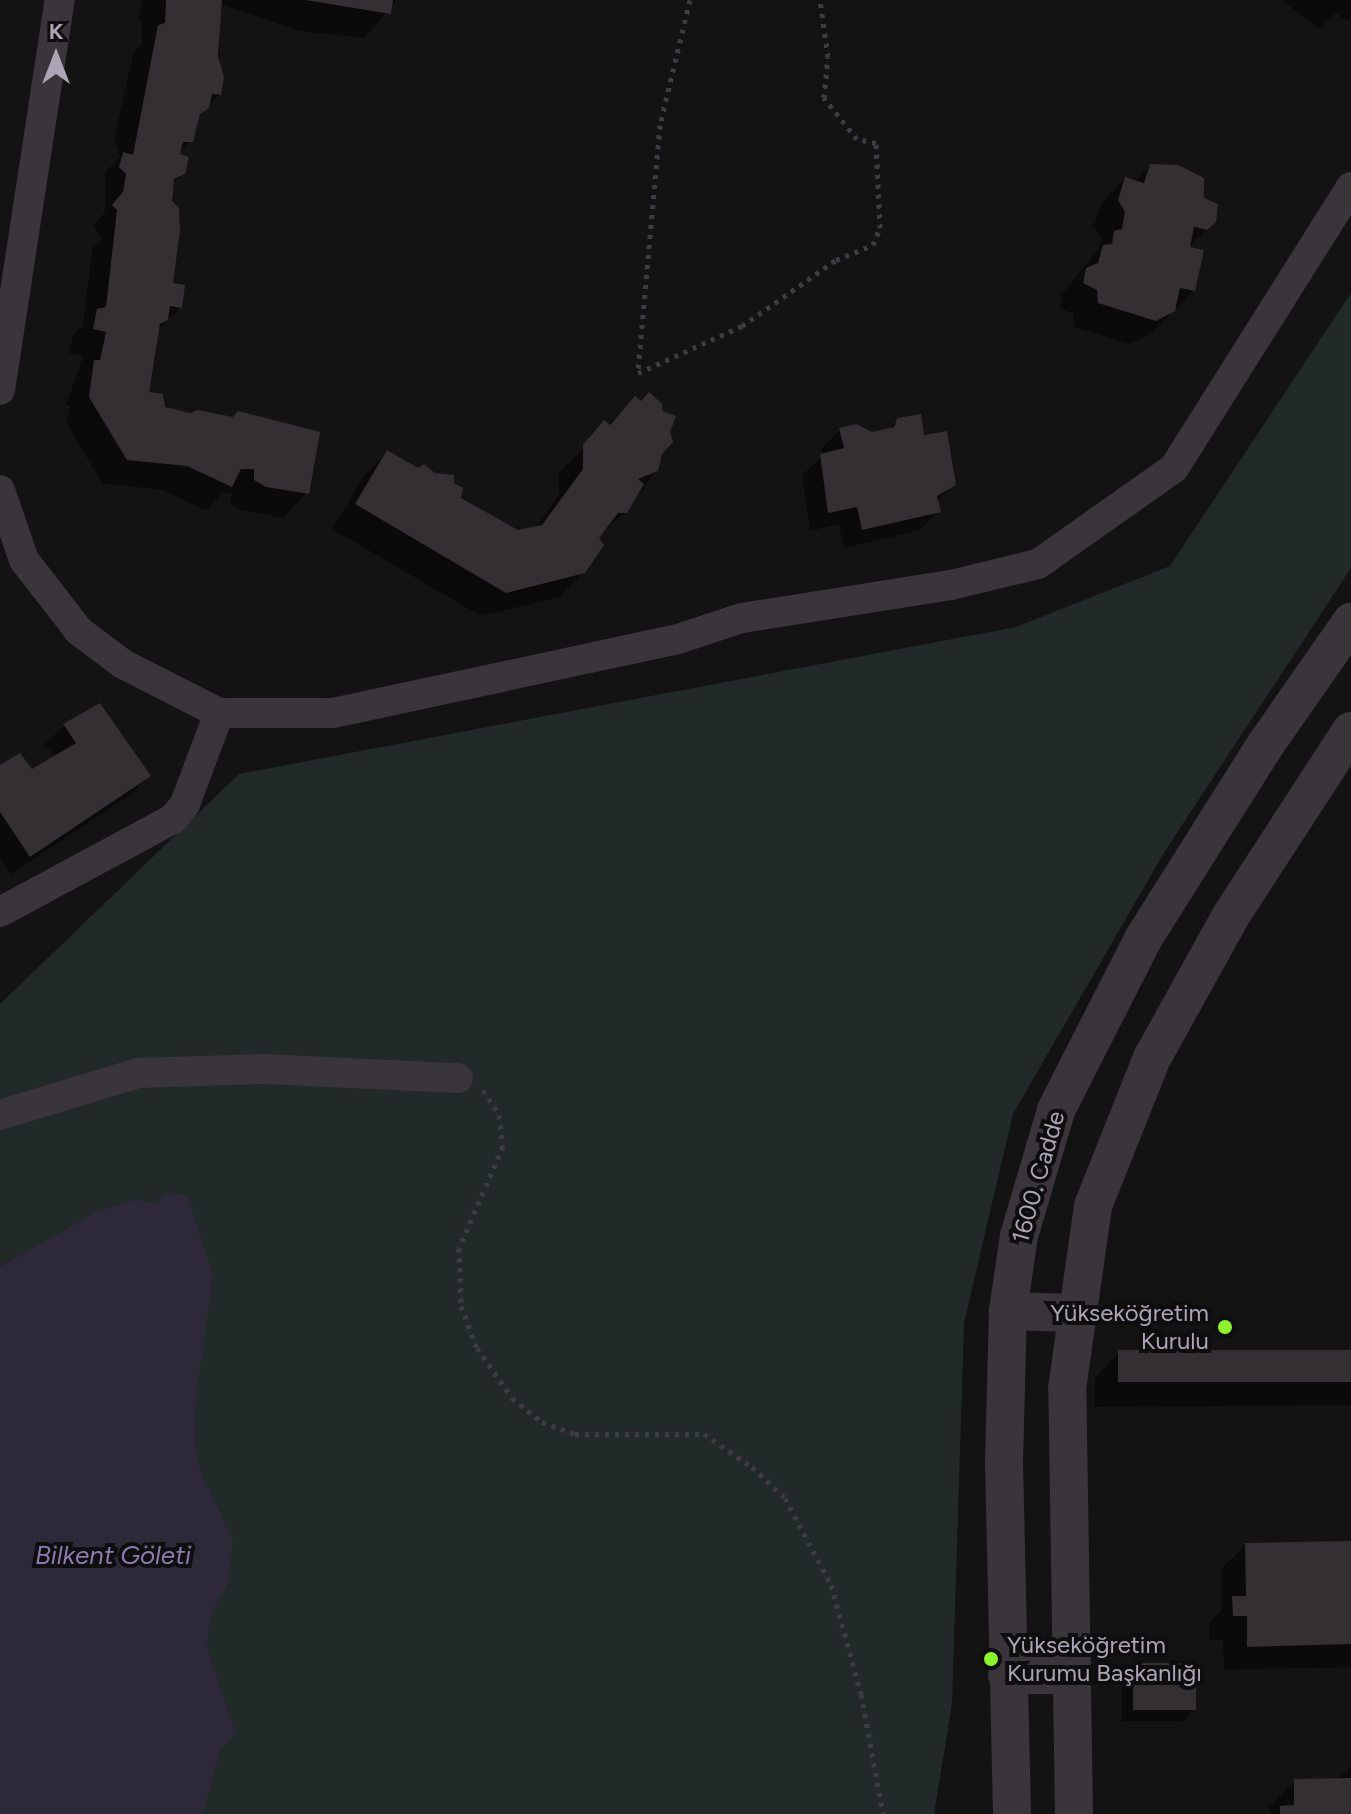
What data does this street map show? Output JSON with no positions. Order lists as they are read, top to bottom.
{
  "streets": {
    "street": ["1600. Cadde"]
  },
  "water": ["Bilkent Göleti"],
  "places": ["Yükseköğretim Kurulu", "Yükseköğretim Kurumu Başkanlığı"],
  "north": "top"
}
